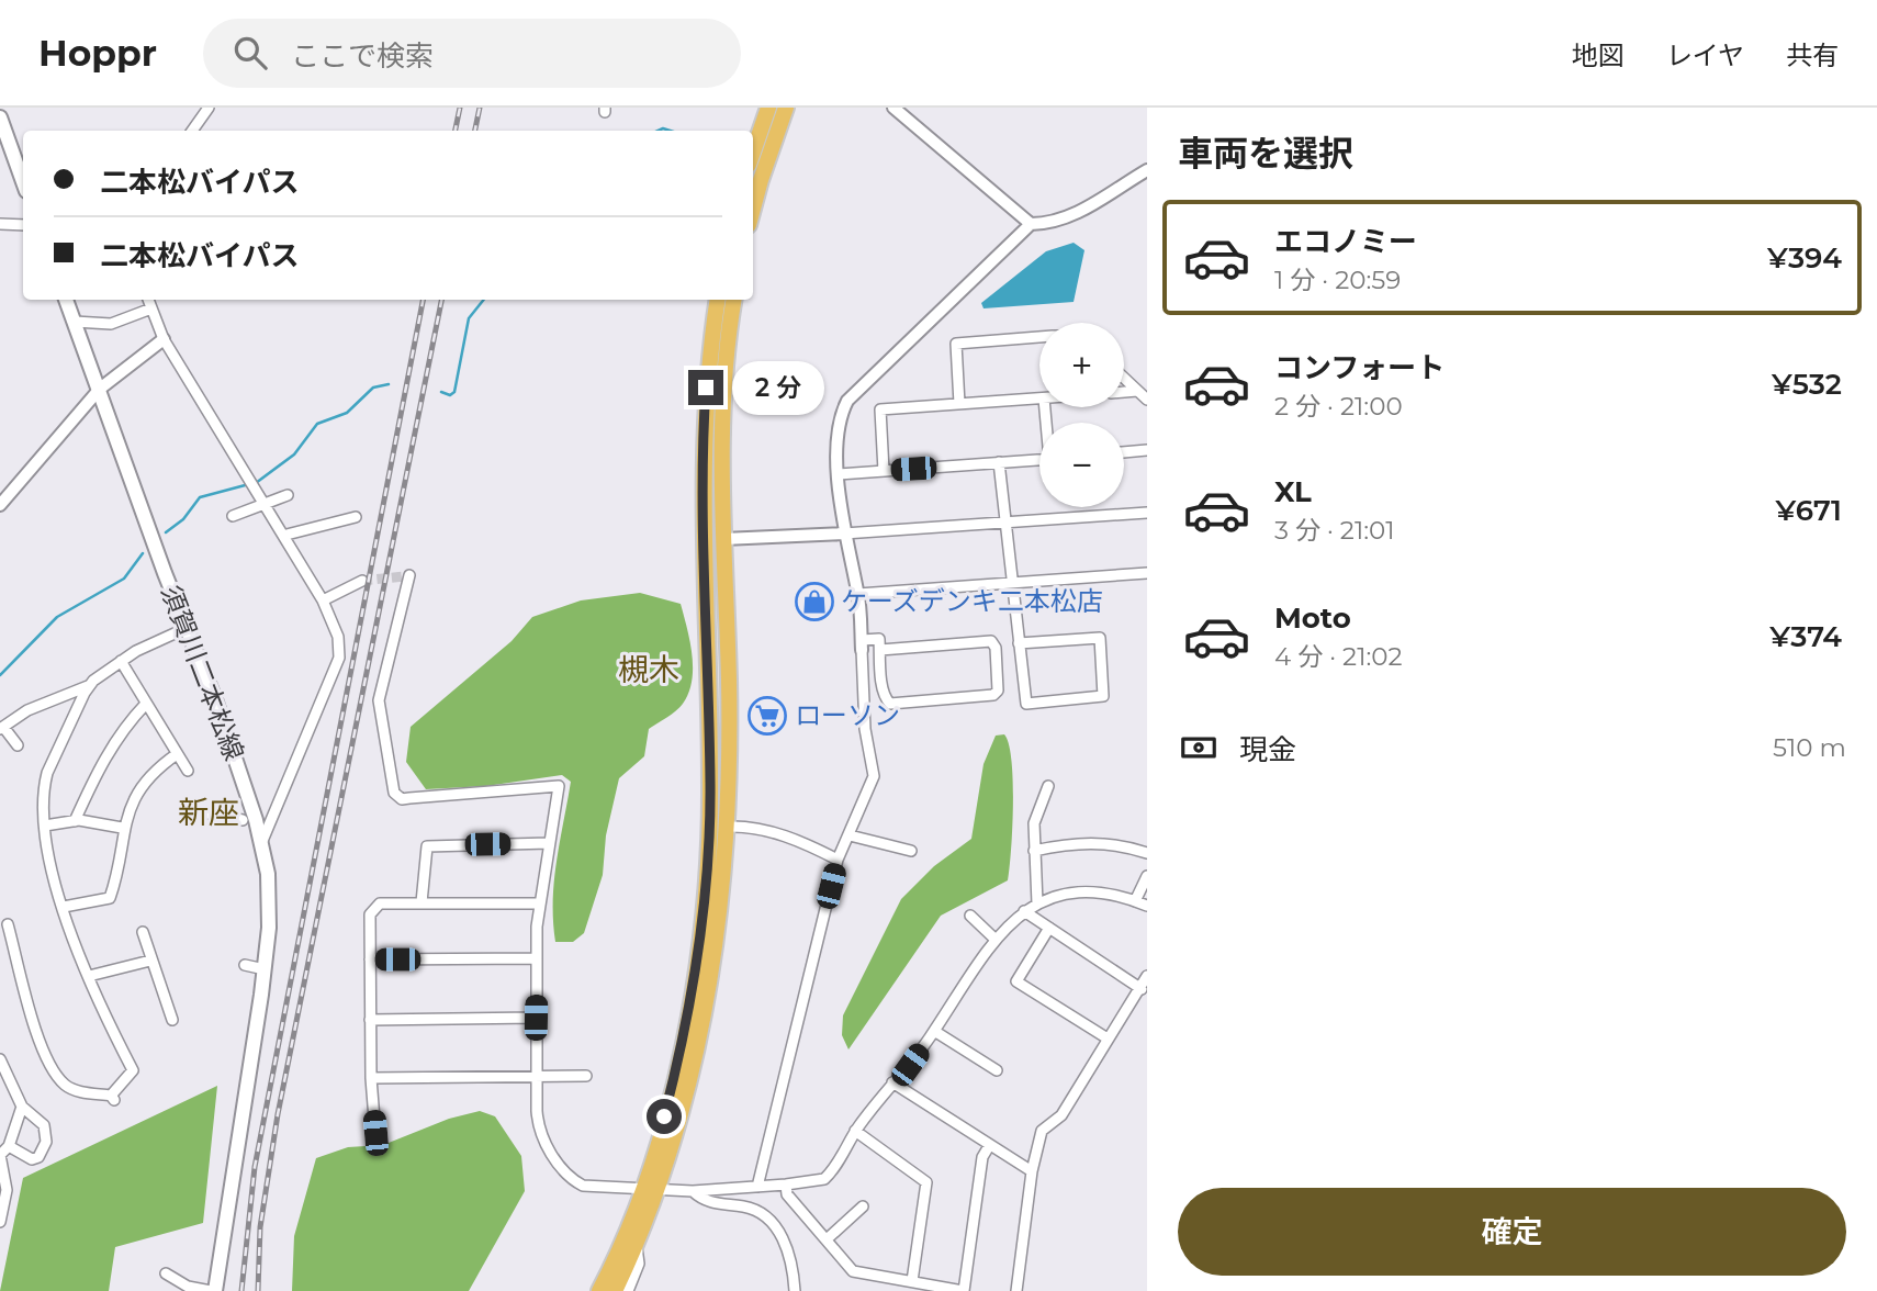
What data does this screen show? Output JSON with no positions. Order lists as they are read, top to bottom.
{
  "streets": {
    "main road": ["須賀川二本松線"]
  },
  "districts": ["槻木", "新座"],
  "places": {
    "shop": ["ケーズデンキ二本松店"],
    "supermarket": ["ローソン"]
  },
  "page": {
    "header": "Hoppr",
    "search": "ここで検索",
    "nav": ["地図", "レイヤ", "共有"],
    "heading": "車両を選択",
    "banner": ["二本松バイパス", "二本松バイパス"],
    "list": [
      {
        "name": "エコノミー",
        "note": "1 分 · 20:59",
        "value": "¥394"
      },
      {
        "name": "コンフォート",
        "note": "2 分 · 21:00",
        "value": "¥532"
      },
      {
        "name": "XL",
        "note": "3 分 · 21:01",
        "value": "¥671"
      },
      {
        "name": "Moto",
        "note": "4 分 · 21:02",
        "value": "¥374"
      }
    ],
    "map_buttons": ["+", "−"],
    "bubble": "2 分",
    "pay": ["現金", "510 m"],
    "buttons": "確定"
  }
}
